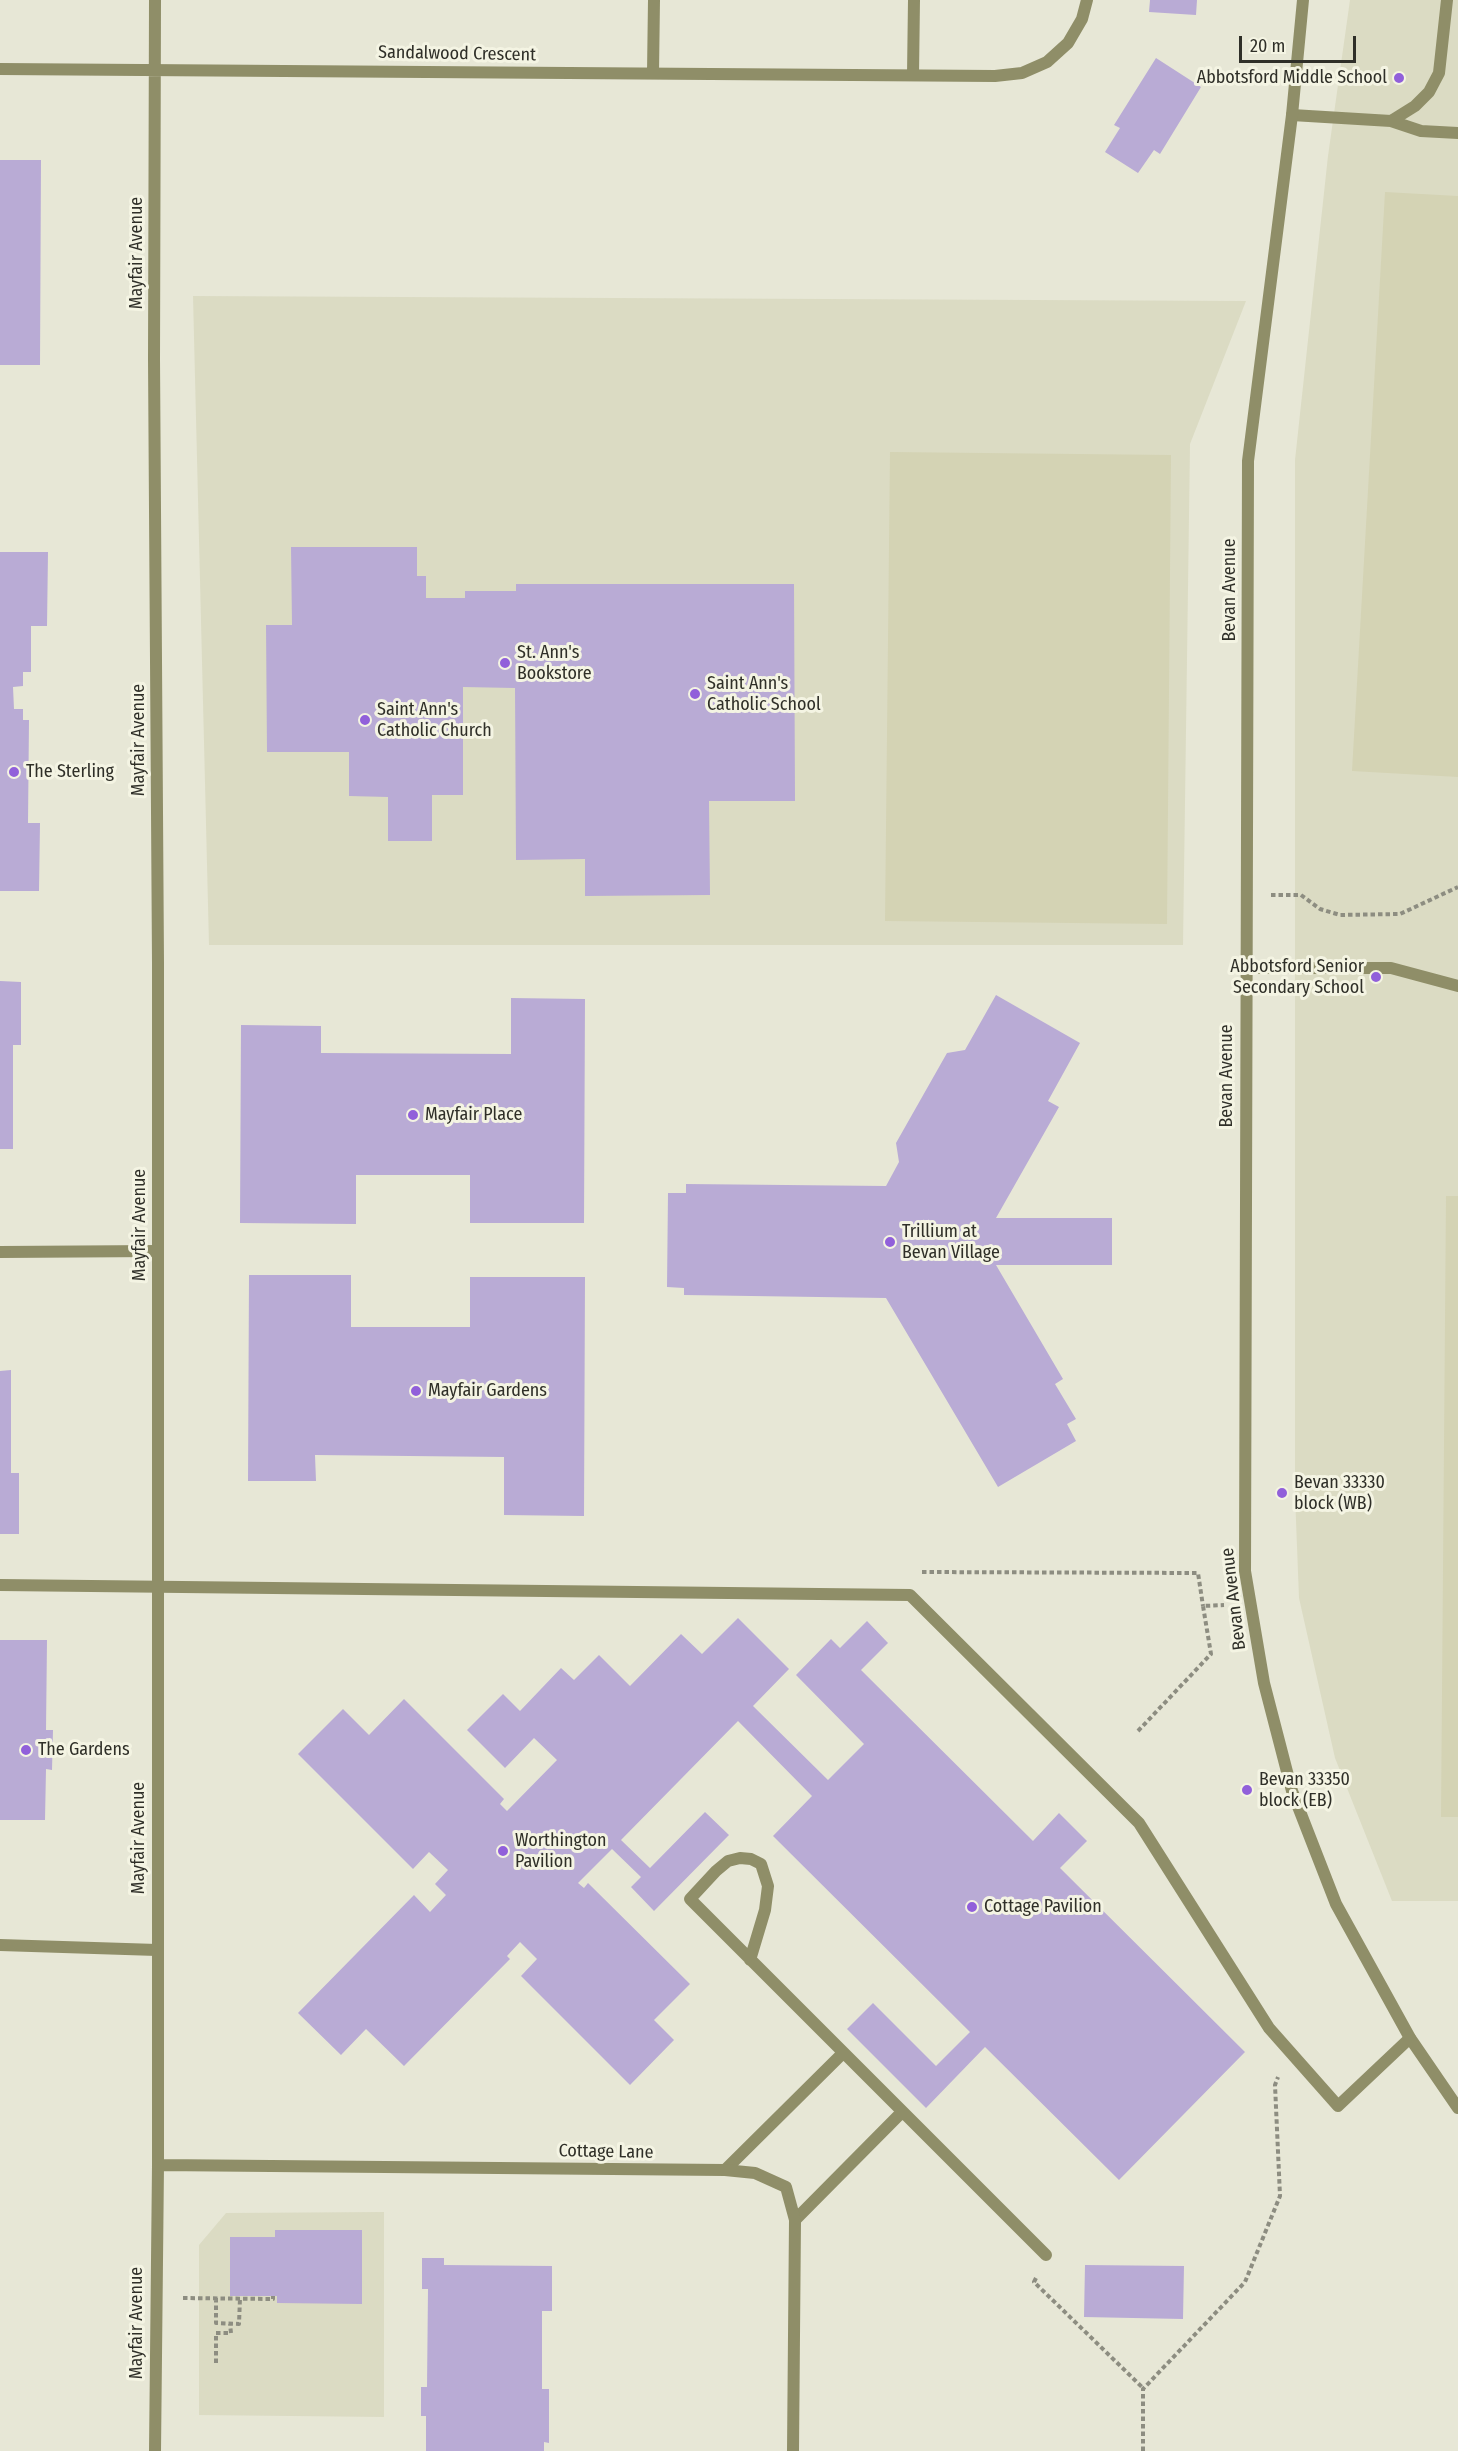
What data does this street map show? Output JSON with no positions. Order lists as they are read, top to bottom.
{
  "streets": {
    "street": [
      "Sandalwood Crescent",
      "Mayfair Avenue",
      "Bevan Avenue",
      "Cottage Lane"
    ]
  },
  "crossings": [
    ["Sandalwood Crescent", "Mayfair Avenue"],
    ["Mayfair Avenue", "Cottage Lane"]
  ],
  "places": [
    "Abbotsford Middle School",
    "St. Ann's Bookstore",
    "Saint Ann's Catholic School",
    "Saint Ann's Catholic Church",
    "The Sterling",
    "Abbotsford Senior Secondary School",
    "Mayfair Place",
    "Trillium at Bevan Village",
    "Mayfair Gardens",
    "Bevan 33330 block (WB)",
    "The Gardens",
    "Bevan 33350 block (EB)",
    "Worthington Pavilion",
    "Cottage Pavilion"
  ],
  "scale_bar": "20 m"
}
